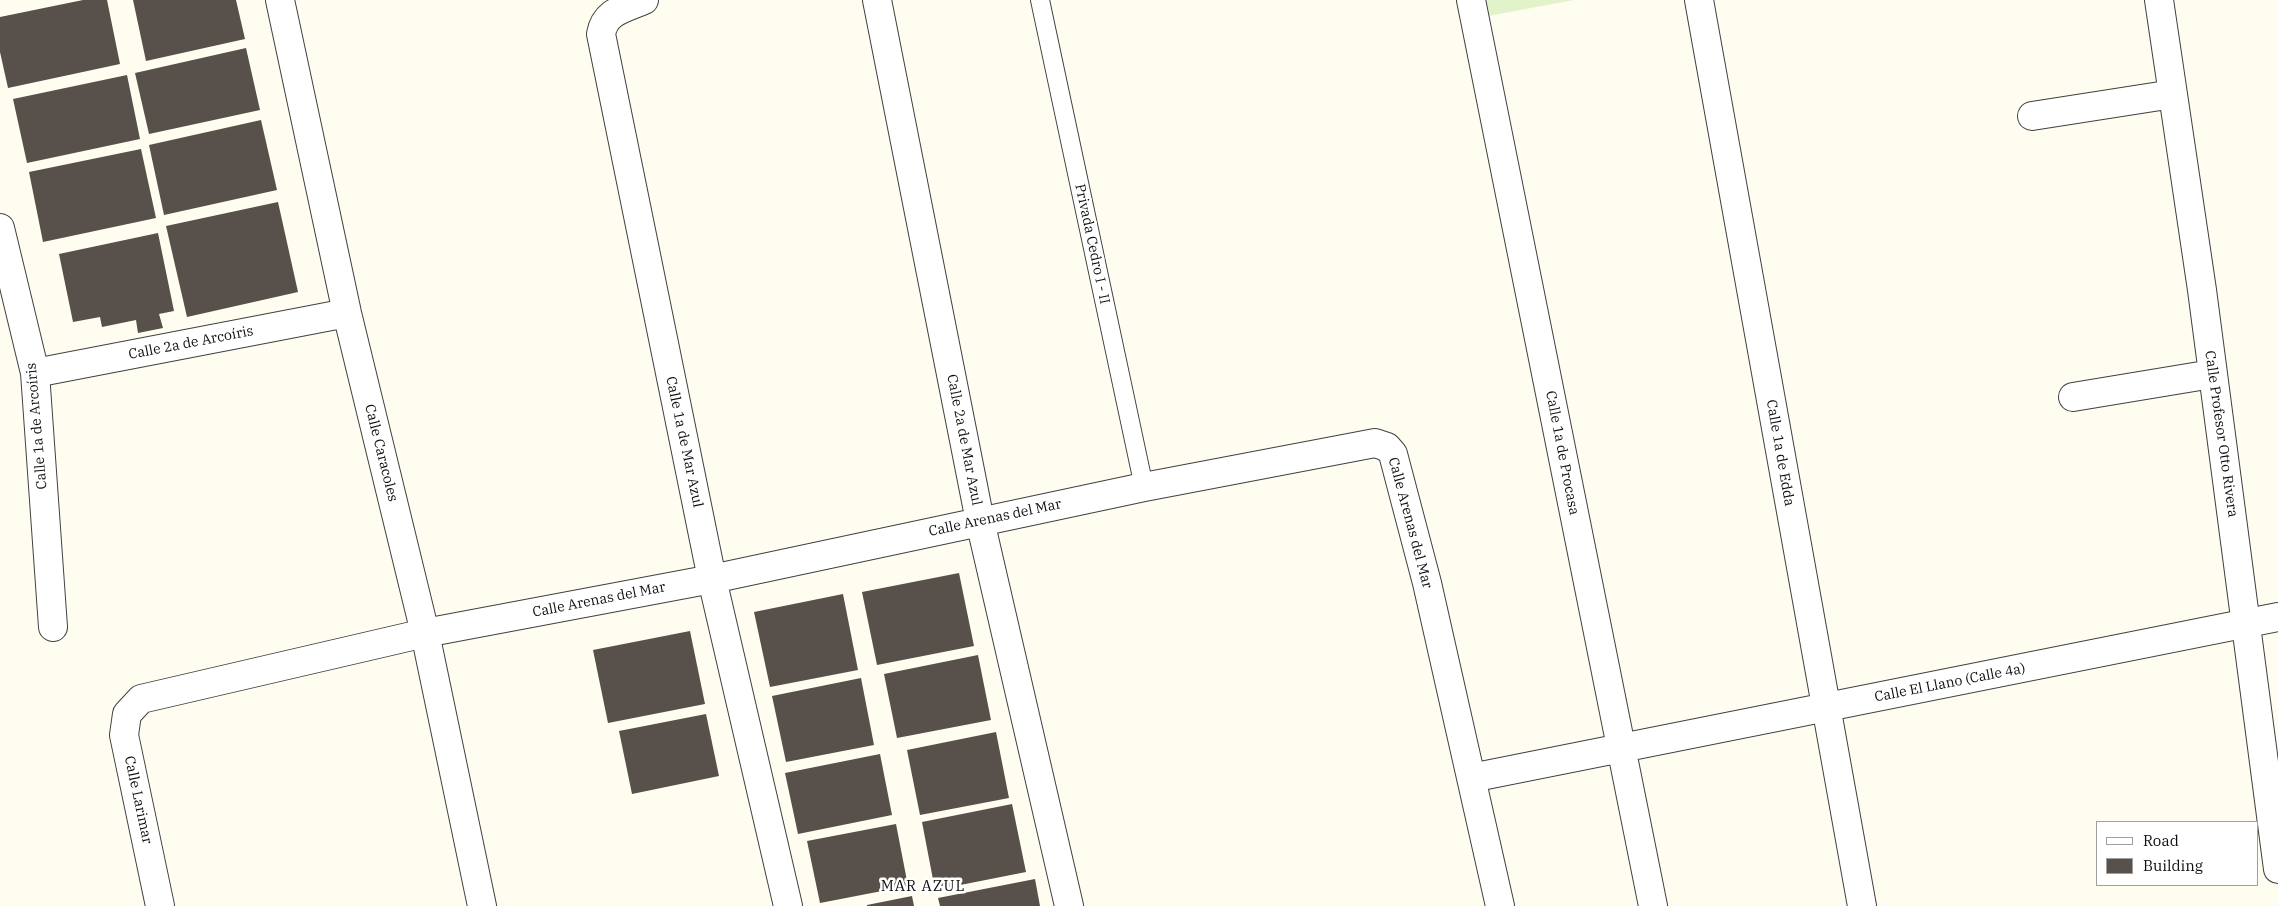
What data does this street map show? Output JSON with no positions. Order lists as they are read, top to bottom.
{
  "streets": {
    "street": [
      "Calle 2a de Arcoíris",
      "Calle 1a de Arcoíris",
      "Calle Profesor Otto Rivera",
      "Calle 2a de Mar Azul",
      "Calle 1a de Mar Azul",
      "Calle Caracoles",
      "Calle 1a de Procasa",
      "Calle 1a de Edda",
      "Calle Arenas del Mar",
      "Calle El Llano (Calle 4a)",
      "Calle Larimar"
    ],
    "lane": ["Privada Cedro I - II"]
  },
  "crossings": [
    ["Privada Cedro I - II", "Calle Arenas del Mar"],
    ["Calle 2a de Arcoíris", "Calle 1a de Arcoíris"],
    ["Calle 2a de Arcoíris", "Calle Caracoles"],
    ["Calle Profesor Otto Rivera", "Calle El Llano (Calle 4a)"],
    ["Calle 2a de Mar Azul", "Calle Arenas del Mar"],
    ["Calle 1a de Mar Azul", "Calle Arenas del Mar"],
    ["Calle Caracoles", "Calle Arenas del Mar"],
    ["Calle 1a de Procasa", "Calle El Llano (Calle 4a)"],
    ["Calle 1a de Edda", "Calle El Llano (Calle 4a)"],
    ["Calle Arenas del Mar", "Calle El Llano (Calle 4a)"],
    ["Calle Arenas del Mar", "Calle Larimar"]
  ],
  "districts": ["MAR AZUL"],
  "legend": ["Road", "Building"]
}
